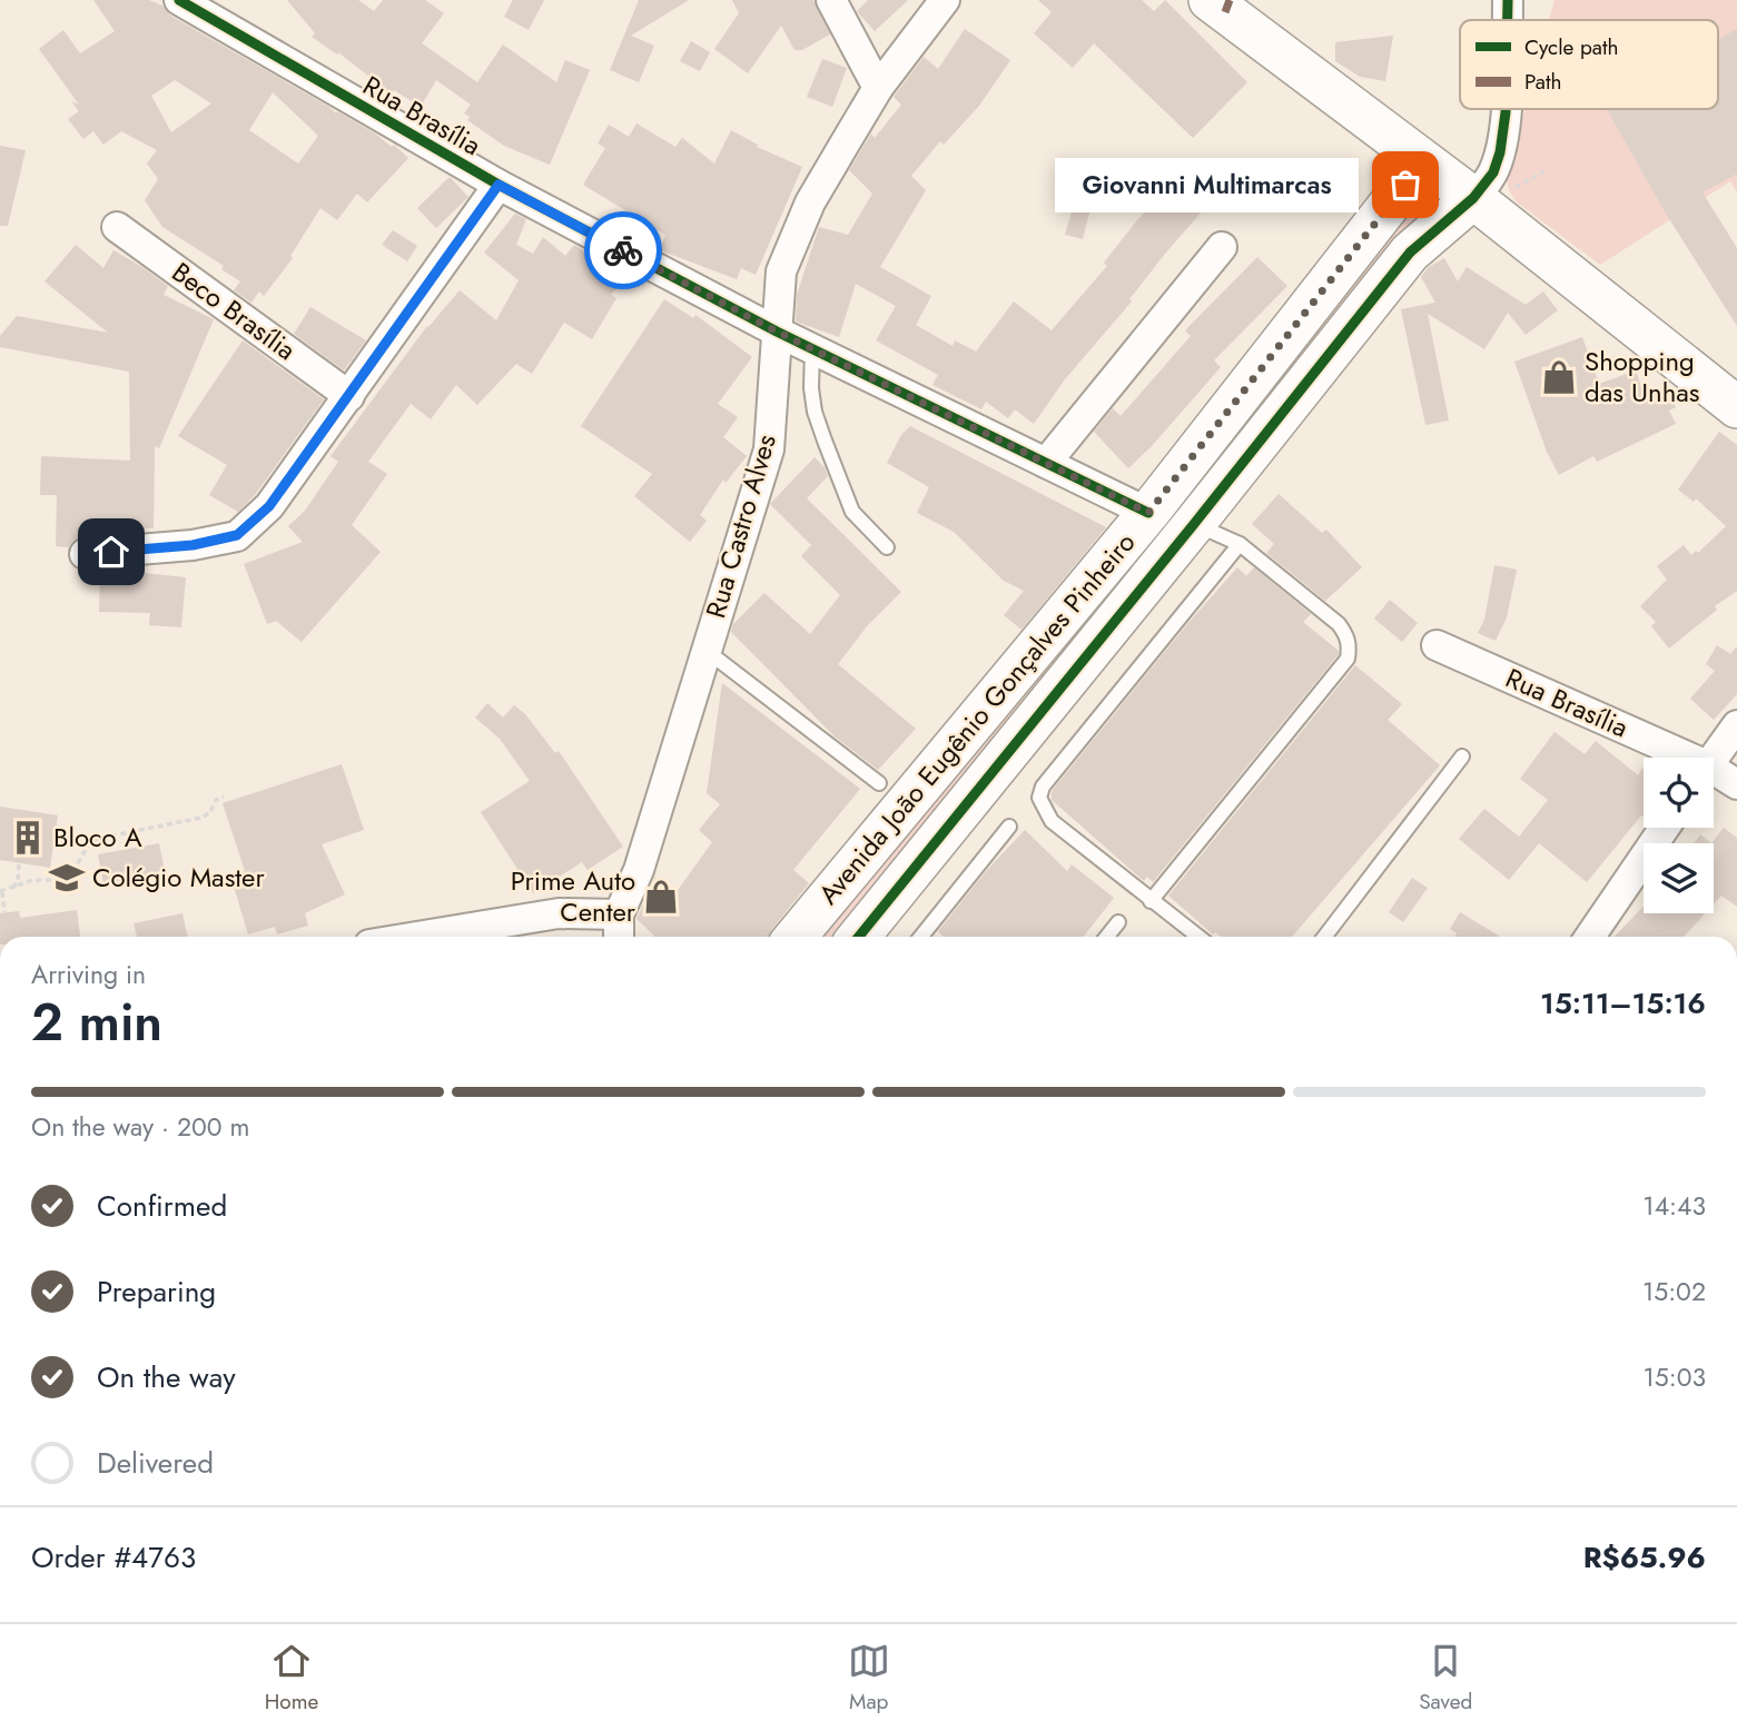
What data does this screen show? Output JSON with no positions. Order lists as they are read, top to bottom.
{
  "streets": {
    "street": [
      "Rua Brasília",
      "Beco Brasília",
      "Rua Castro Alves",
      "Avenida João Eugênio Gonçalves Pinheiro"
    ]
  },
  "crossings": [
    ["Rua Brasília", "Rua Castro Alves"],
    ["Rua Brasília", "Avenida João Eugênio Gonçalves Pinheiro"]
  ],
  "places": {
    "other": ["Giovanni Multimarcas"],
    "shop": ["Shopping das Unhas", "Prime Auto Center"],
    "building": ["Bloco A"],
    "school or university": ["Colégio Master"]
  },
  "legend": ["Cycle path", "Path"],
  "page": {
    "bubble": "Giovanni Multimarcas",
    "heading": ["2 min", "Arriving in", "15:11–15:16"],
    "panel": ["Order #4763", "R$65.96"],
    "bar": "On the way · 200 m",
    "list": [
      ["Confirmed", "14:43"],
      ["Preparing", "15:02"],
      ["On the way", "15:03"],
      "Delivered"
    ],
    "tabs": ["Home", "Map", "Saved"]
  }
}
